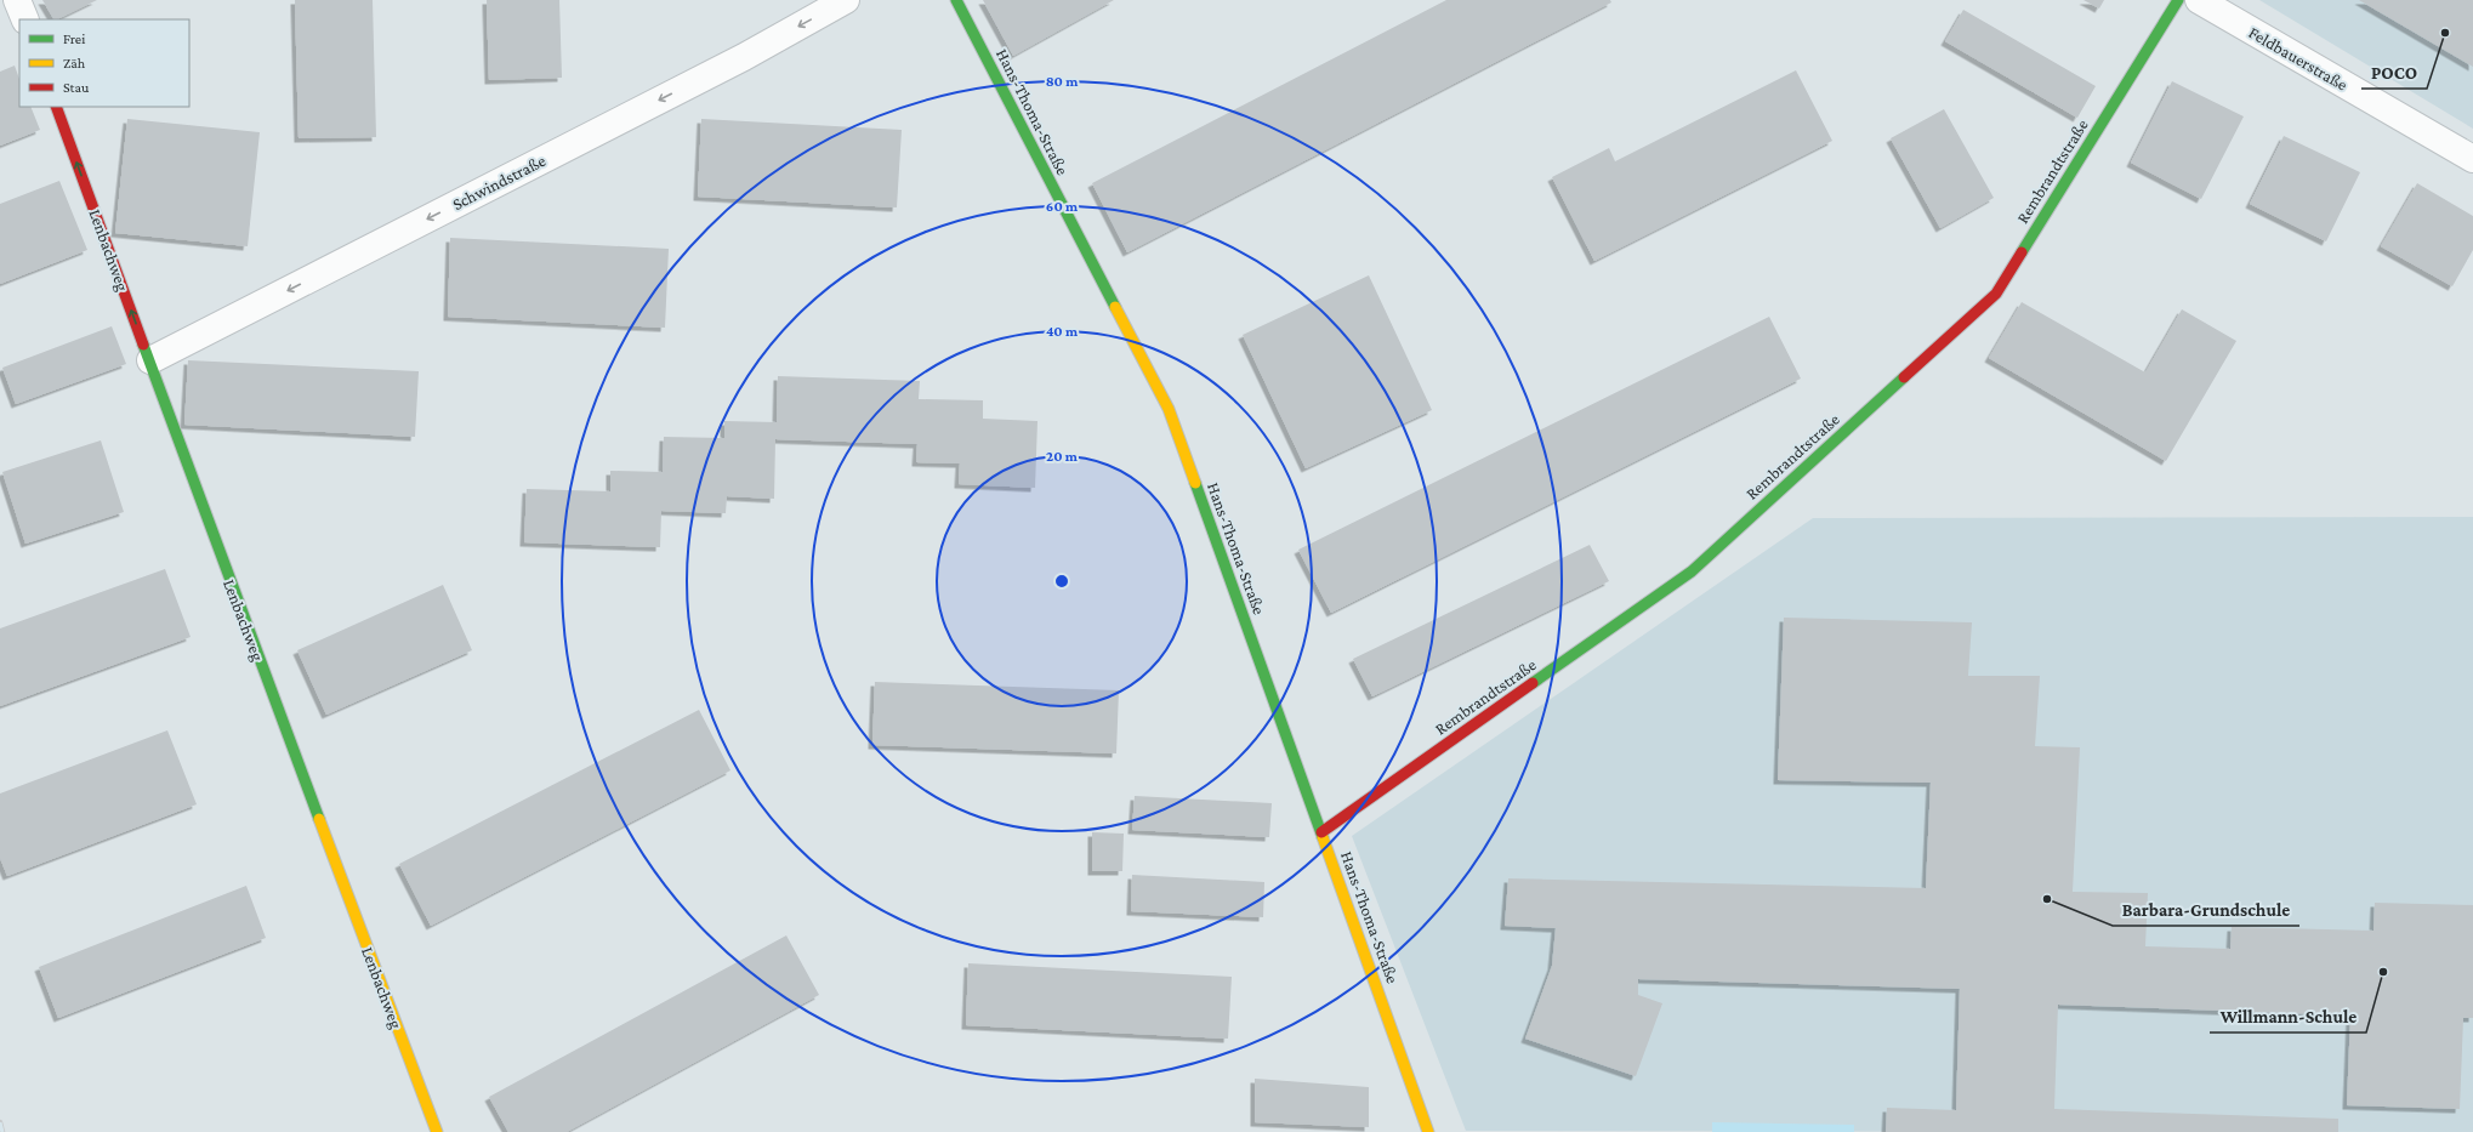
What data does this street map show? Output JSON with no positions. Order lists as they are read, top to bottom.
{
  "streets": {
    "street": [
      "Feldbauerstraße",
      "Hans-Thoma-Straße",
      "Rembrandtstraße",
      "Schwindstraße",
      "Lenbachweg"
    ]
  },
  "crossings": [
    ["Hans-Thoma-Straße", "Rembrandtstraße"],
    ["Schwindstraße", "Lenbachweg"]
  ],
  "one_way": ["Schwindstraße"],
  "places": ["POCO", "Barbara-Grundschule", "Willmann-Schule"],
  "legend": ["Frei", "Zäh", "Stau"],
  "rings": [
    "80 m",
    "60 m",
    "40 m",
    "20 m"
  ]
}
